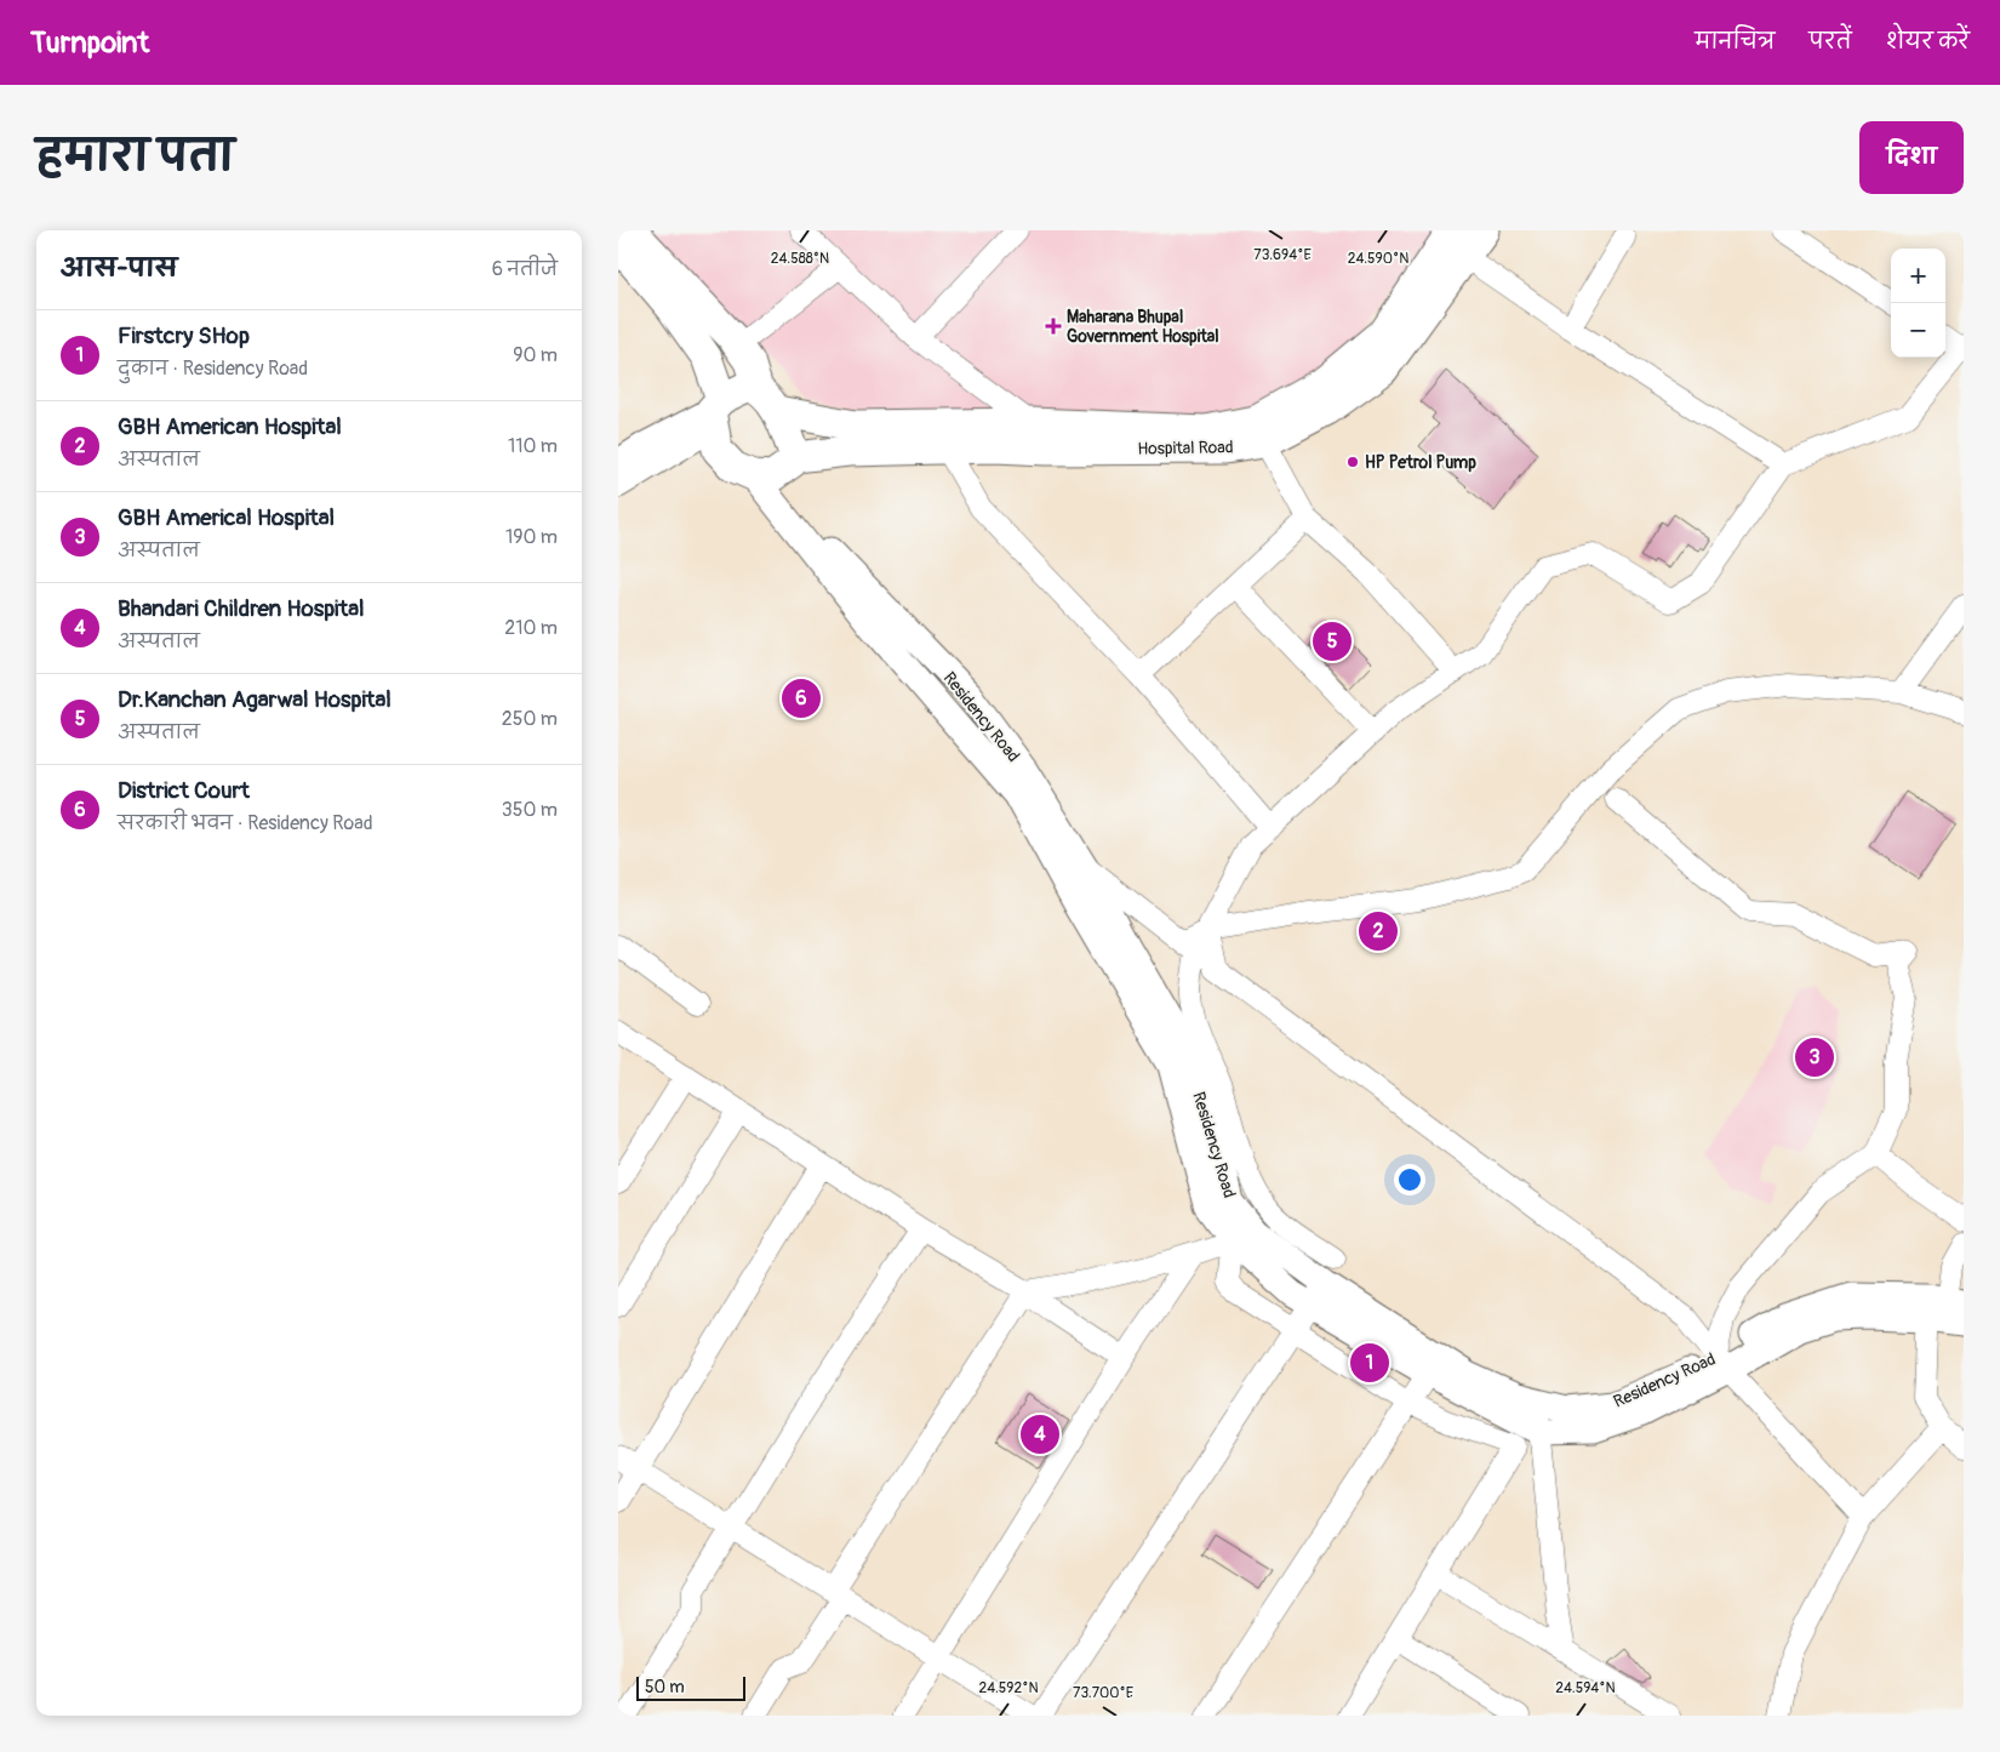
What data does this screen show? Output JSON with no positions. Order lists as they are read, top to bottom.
{
  "streets": {
    "highway": ["Hospital Road"],
    "main road": ["Residency Road"]
  },
  "crossings": [
    ["Hospital Road", "Residency Road"]
  ],
  "places": {
    "health": ["Maharana Bhupal Government Hospital"],
    "other": ["HP Petrol Pump"]
  },
  "scale_bar": "50 m",
  "page": {
    "header": "Turnpoint",
    "nav": ["मानचित्र", "परतें", "शेयर करें"],
    "title": "हमारा पता",
    "buttons": "दिशा",
    "heading": ["आस-पास", "6 नतीजे"],
    "map_buttons": ["+", "−"],
    "list": [
      {
        "mark": "1",
        "name": "Firstcry SHop",
        "note": "दुकान · Residency Road",
        "value": "90 m"
      },
      {
        "mark": "2",
        "name": "GBH American Hospital",
        "note": "अस्पताल",
        "value": "110 m"
      },
      {
        "mark": "3",
        "name": "GBH Americal Hospital",
        "note": "अस्पताल",
        "value": "190 m"
      },
      {
        "mark": "4",
        "name": "Bhandari Children Hospital",
        "note": "अस्पताल",
        "value": "210 m"
      },
      {
        "mark": "5",
        "name": "Dr.Kanchan Agarwal Hospital",
        "note": "अस्पताल",
        "value": "250 m"
      },
      {
        "mark": "6",
        "name": "District Court",
        "note": "सरकारी भवन · Residency Road",
        "value": "350 m"
      }
    ],
    "pins": [
      "5",
      "6",
      "2",
      "3",
      "1",
      "4"
    ],
    "scale": "50 m"
  },
  "coordinates": [
    "73.694°E",
    "24.588°N",
    "24.590°N",
    "24.592°N",
    "24.594°N",
    "73.700°E"
  ]
}
